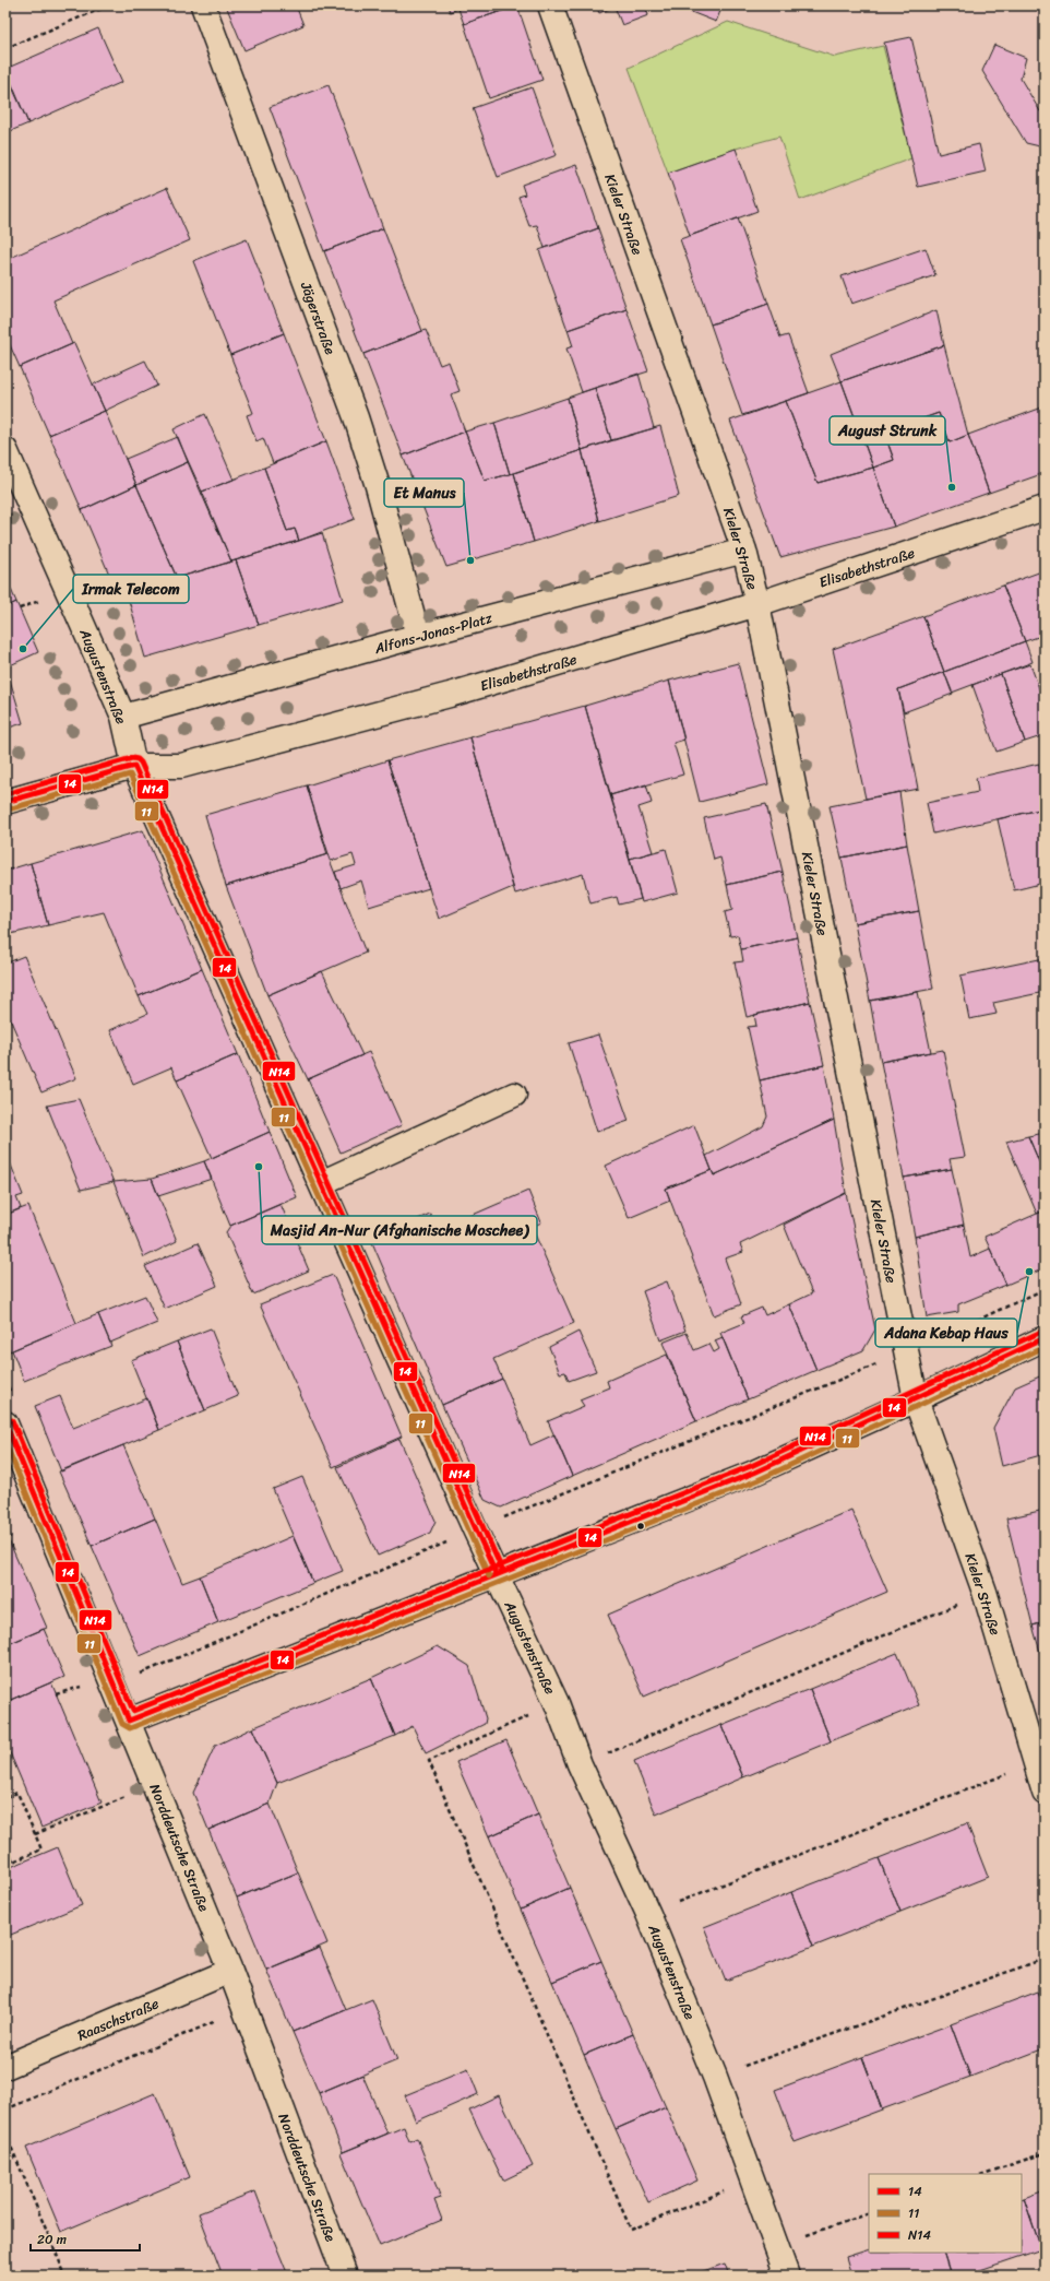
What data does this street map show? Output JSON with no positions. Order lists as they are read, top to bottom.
{
  "streets": {
    "street": [
      "Kieler Straße",
      "Jägerstraße",
      "Elisabethstraße",
      "Alfons-Jonas-Platz",
      "Augustenstraße",
      "Norddeutsche Straße",
      "Raaschstraße"
    ]
  },
  "crossings": [
    ["Kieler Straße", "Elisabethstraße"],
    ["Kieler Straße", "Alfons-Jonas-Platz"],
    ["Jägerstraße", "Alfons-Jonas-Platz"],
    ["Elisabethstraße", "Augustenstraße"],
    ["Alfons-Jonas-Platz", "Augustenstraße"],
    ["Norddeutsche Straße", "Raaschstraße"]
  ],
  "places": [
    "August Strunk",
    "Et Manus",
    "Irmak Telecom",
    "Masjid An-Nur (Afghanische Moschee)",
    "Adana Kebap Haus"
  ],
  "lines": ["transit line N14", "transit line 14", "transit line 11"],
  "legend": ["14", "11", "N14"],
  "scale_bar": "20 m"
}
